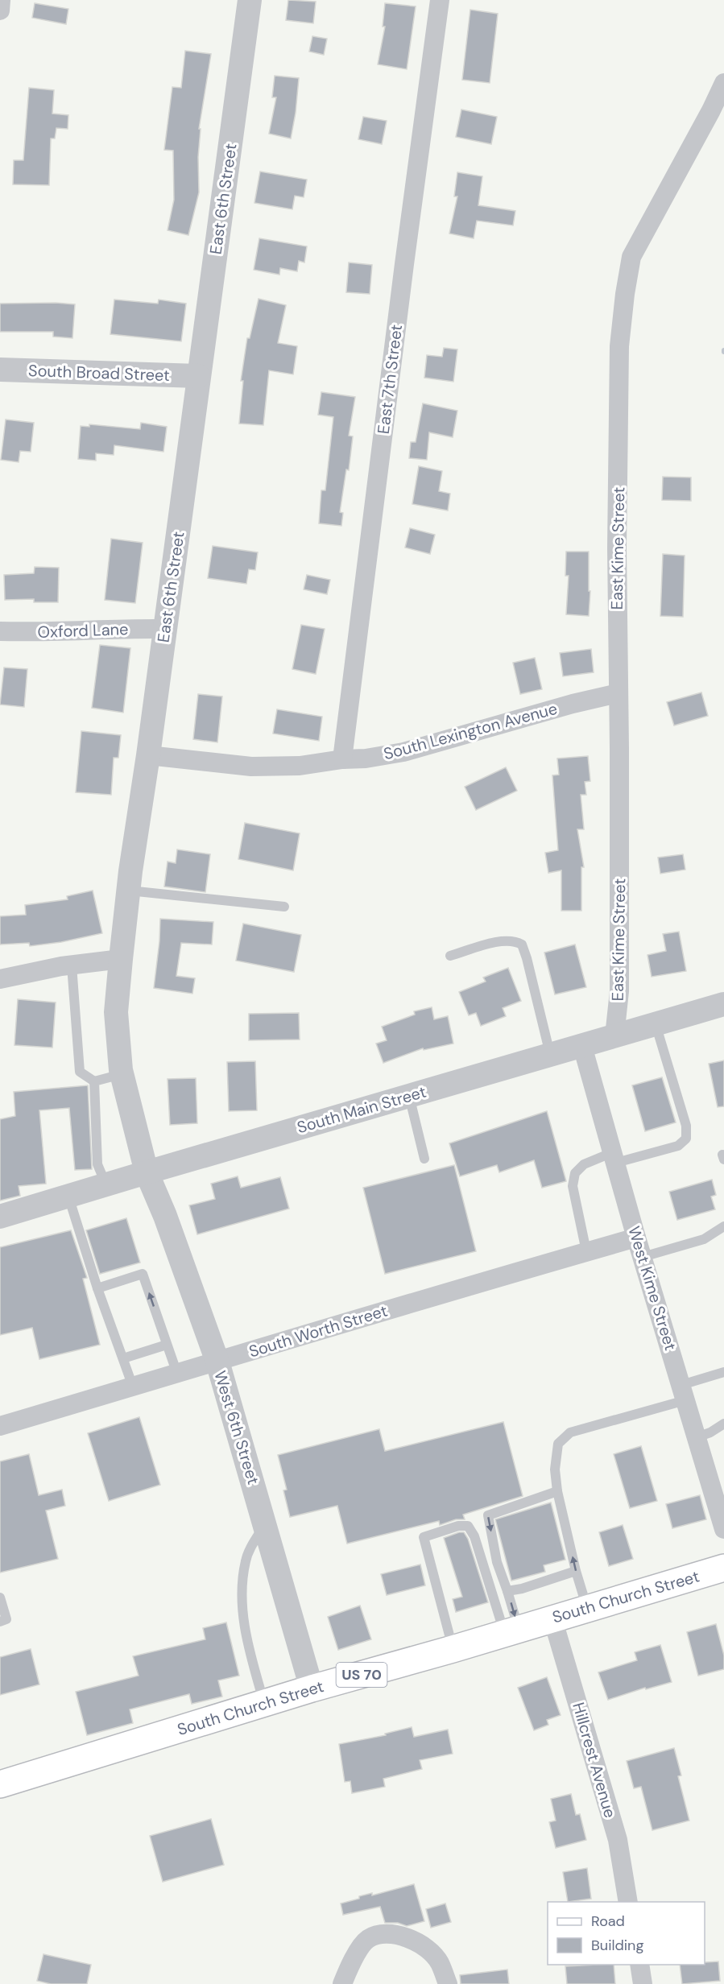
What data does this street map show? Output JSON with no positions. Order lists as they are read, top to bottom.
{
  "streets": {
    "main road": ["South Church Street", "US 70"],
    "street": [
      "East 6th Street",
      "South Broad Street",
      "East 7th Street",
      "East Kime Street",
      "Oxford Lane",
      "South Lexington Avenue",
      "South Main Street",
      "West Kime Street",
      "South Worth Street",
      "West 6th Street",
      "Hillcrest Avenue"
    ]
  },
  "crossings": [
    ["East 6th Street", "South Broad Street"],
    ["East 6th Street", "Oxford Lane"],
    ["East 6th Street", "South Lexington Avenue"],
    ["East 6th Street", "South Main Street"],
    ["East 6th Street", "West 6th Street"],
    ["East 7th Street", "South Lexington Avenue"],
    ["East Kime Street", "South Lexington Avenue"],
    ["East Kime Street", "South Main Street"],
    ["South Main Street", "West Kime Street"],
    ["South Main Street", "West 6th Street"],
    ["West Kime Street", "South Worth Street"],
    ["South Worth Street", "West 6th Street"],
    ["West 6th Street", "South Church Street"],
    ["South Church Street", "Hillcrest Avenue"]
  ],
  "legend": ["Road", "Building"]
}
